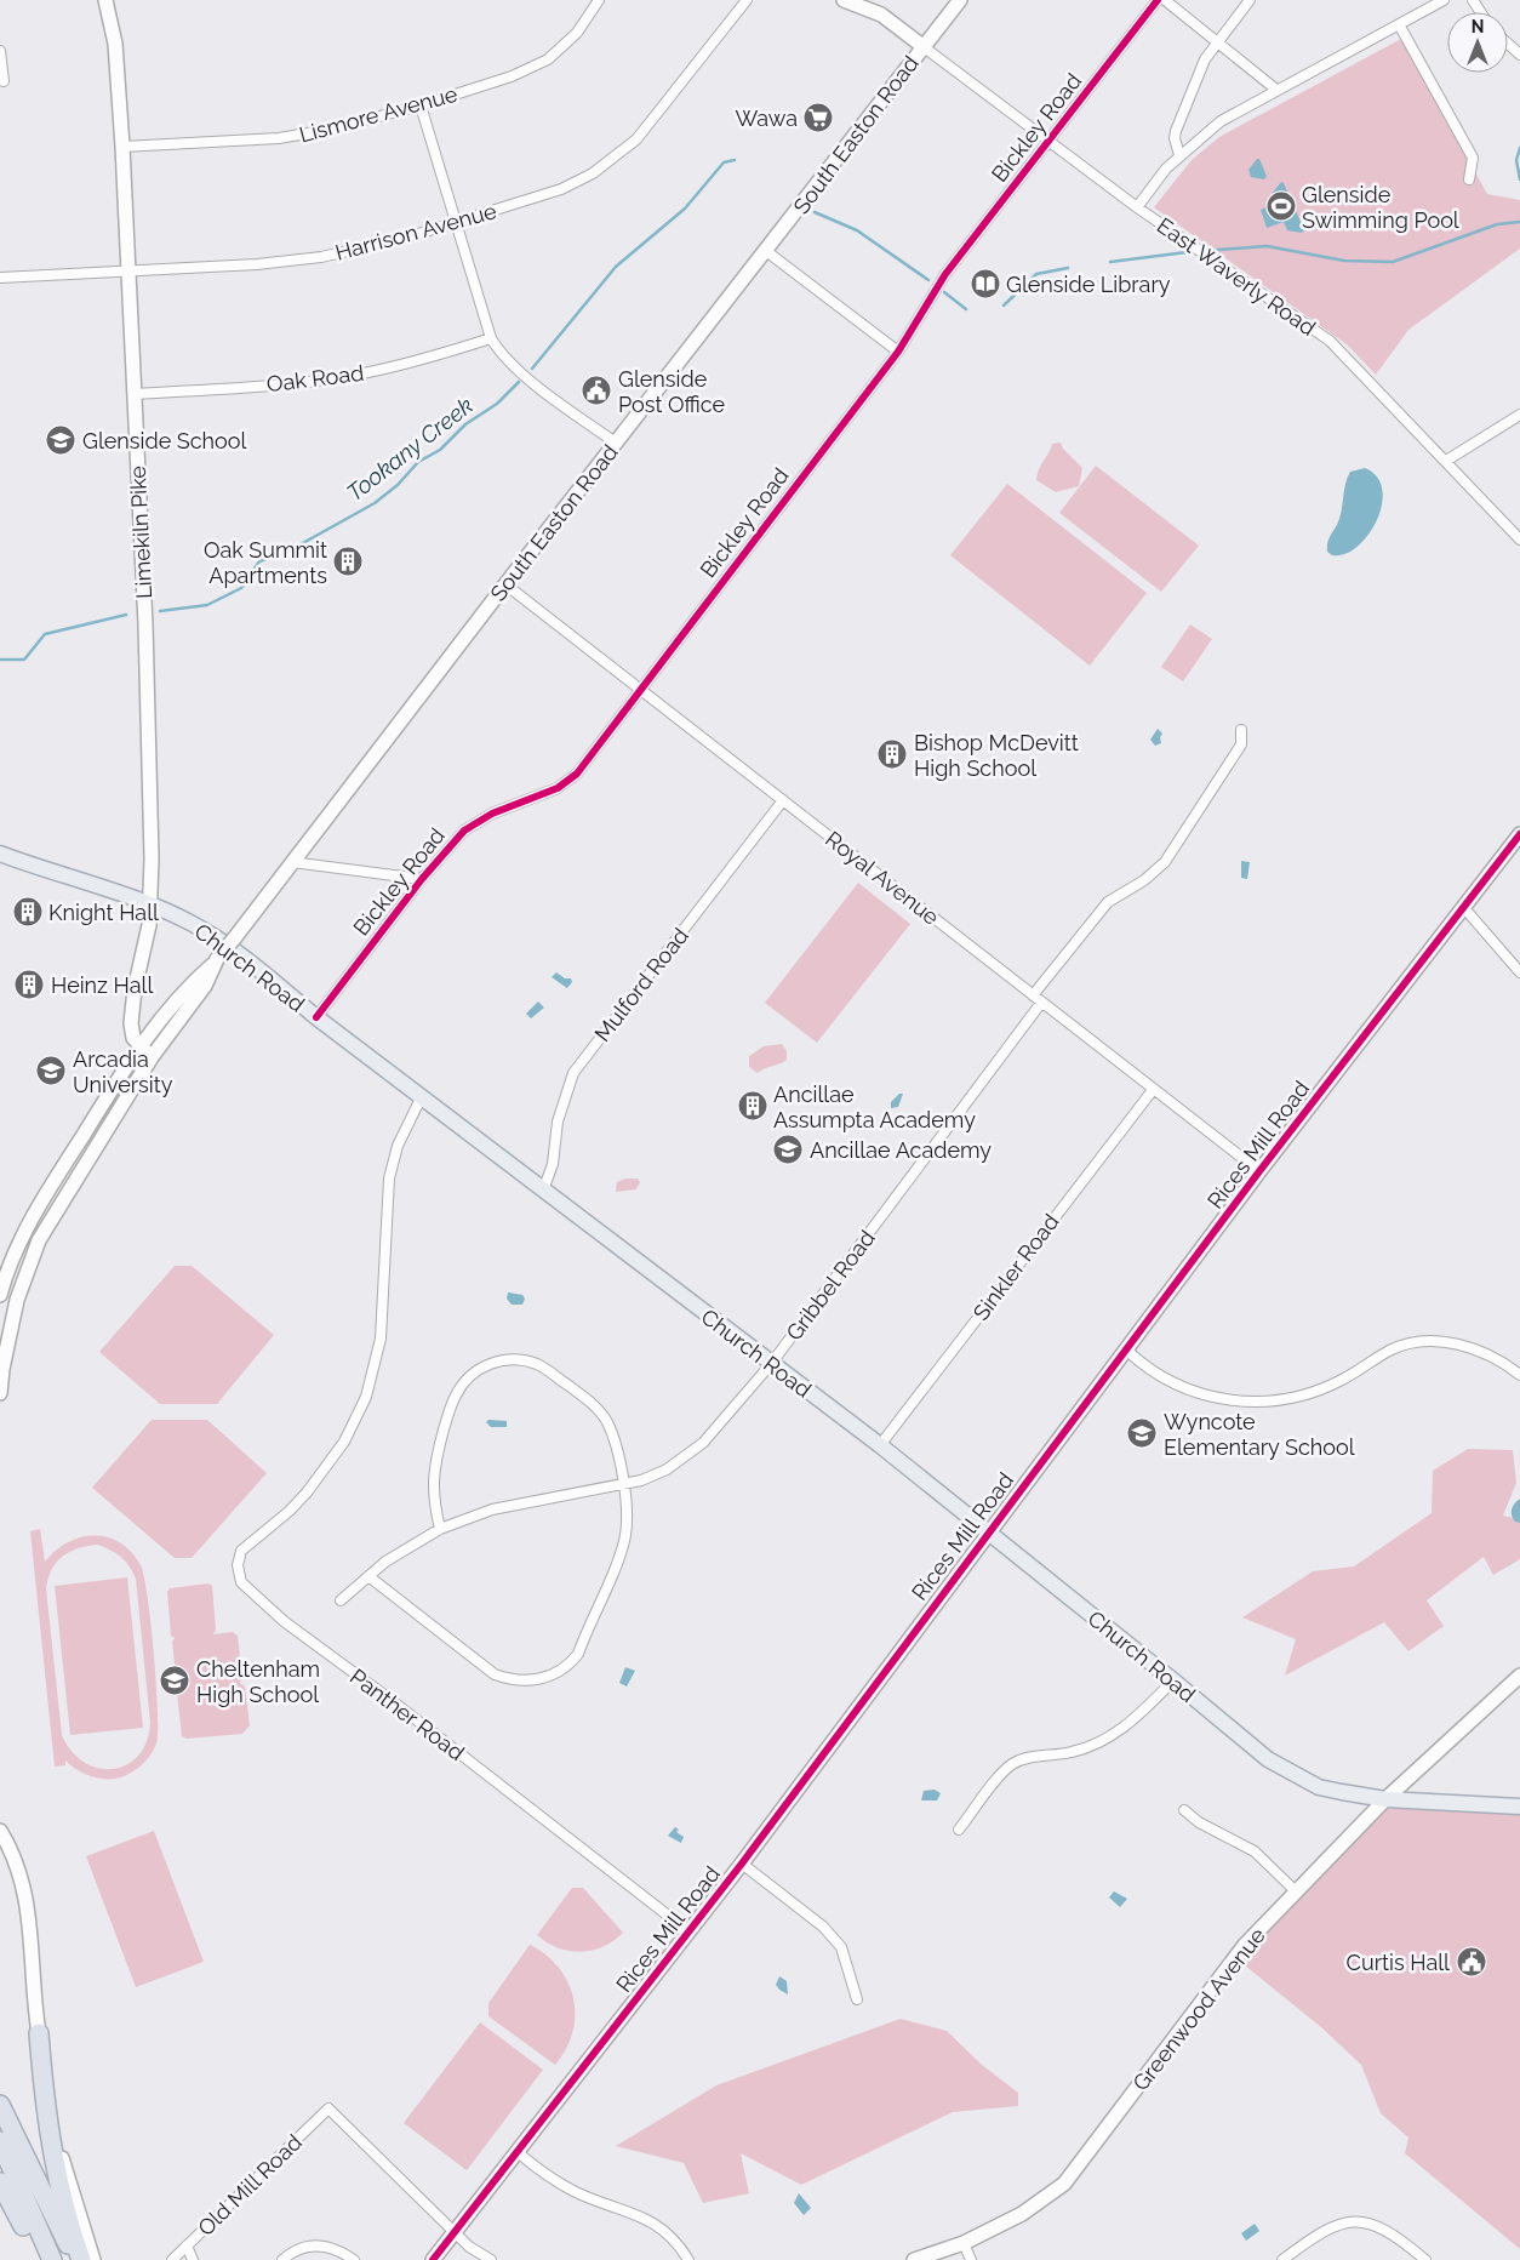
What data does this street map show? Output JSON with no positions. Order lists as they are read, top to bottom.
{
  "streets": {
    "main road": [
      "South Easton Road",
      "Limekiln Pike",
      "Church Road",
      "Rices Mill Road",
      "Greenwood Avenue"
    ],
    "street": [
      "Lismore Avenue",
      "Bickley Road",
      "Harrison Avenue",
      "East Waverly Road",
      "Oak Road",
      "Royal Avenue",
      "Mulford Road",
      "Sinkler Road",
      "Gribbel Road",
      "Panther Road",
      "Old Mill Road"
    ]
  },
  "crossings": [
    ["Lismore Avenue", "Limekiln Pike"],
    ["Bickley Road", "East Waverly Road"],
    ["Bickley Road", "Royal Avenue"],
    ["Bickley Road", "Church Road"],
    ["South Easton Road", "East Waverly Road"],
    ["South Easton Road", "Limekiln Pike"],
    ["South Easton Road", "Royal Avenue"],
    ["Harrison Avenue", "Limekiln Pike"],
    ["Oak Road", "Limekiln Pike"],
    ["Limekiln Pike", "Church Road"],
    ["Royal Avenue", "Mulford Road"],
    ["Royal Avenue", "Rices Mill Road"],
    ["Royal Avenue", "Sinkler Road"],
    ["Royal Avenue", "Gribbel Road"],
    ["Church Road", "Mulford Road"],
    ["Church Road", "Rices Mill Road"],
    ["Church Road", "Sinkler Road"],
    ["Church Road", "Gribbel Road"],
    ["Church Road", "Panther Road"],
    ["Church Road", "Greenwood Avenue"],
    ["Rices Mill Road", "Panther Road"],
    ["Rices Mill Road", "Old Mill Road"]
  ],
  "water": ["Tookany Creek"],
  "places": {
    "supermarket": ["Wawa"],
    "sports": ["Glenside Swimming Pool"],
    "library": ["Glenside Library"],
    "public building": ["Glenside Post Office", "Curtis Hall"],
    "school or university": [
      "Glenside School",
      "Arcadia University",
      "Ancillae Academy",
      "Wyncote Elementary School",
      "Cheltenham High School"
    ],
    "building": [
      "Oak Summit Apartments",
      "Bishop McDevitt High School",
      "Knight Hall",
      "Heinz Hall",
      "Ancillae Assumpta Academy"
    ]
  },
  "north": "top"
}
